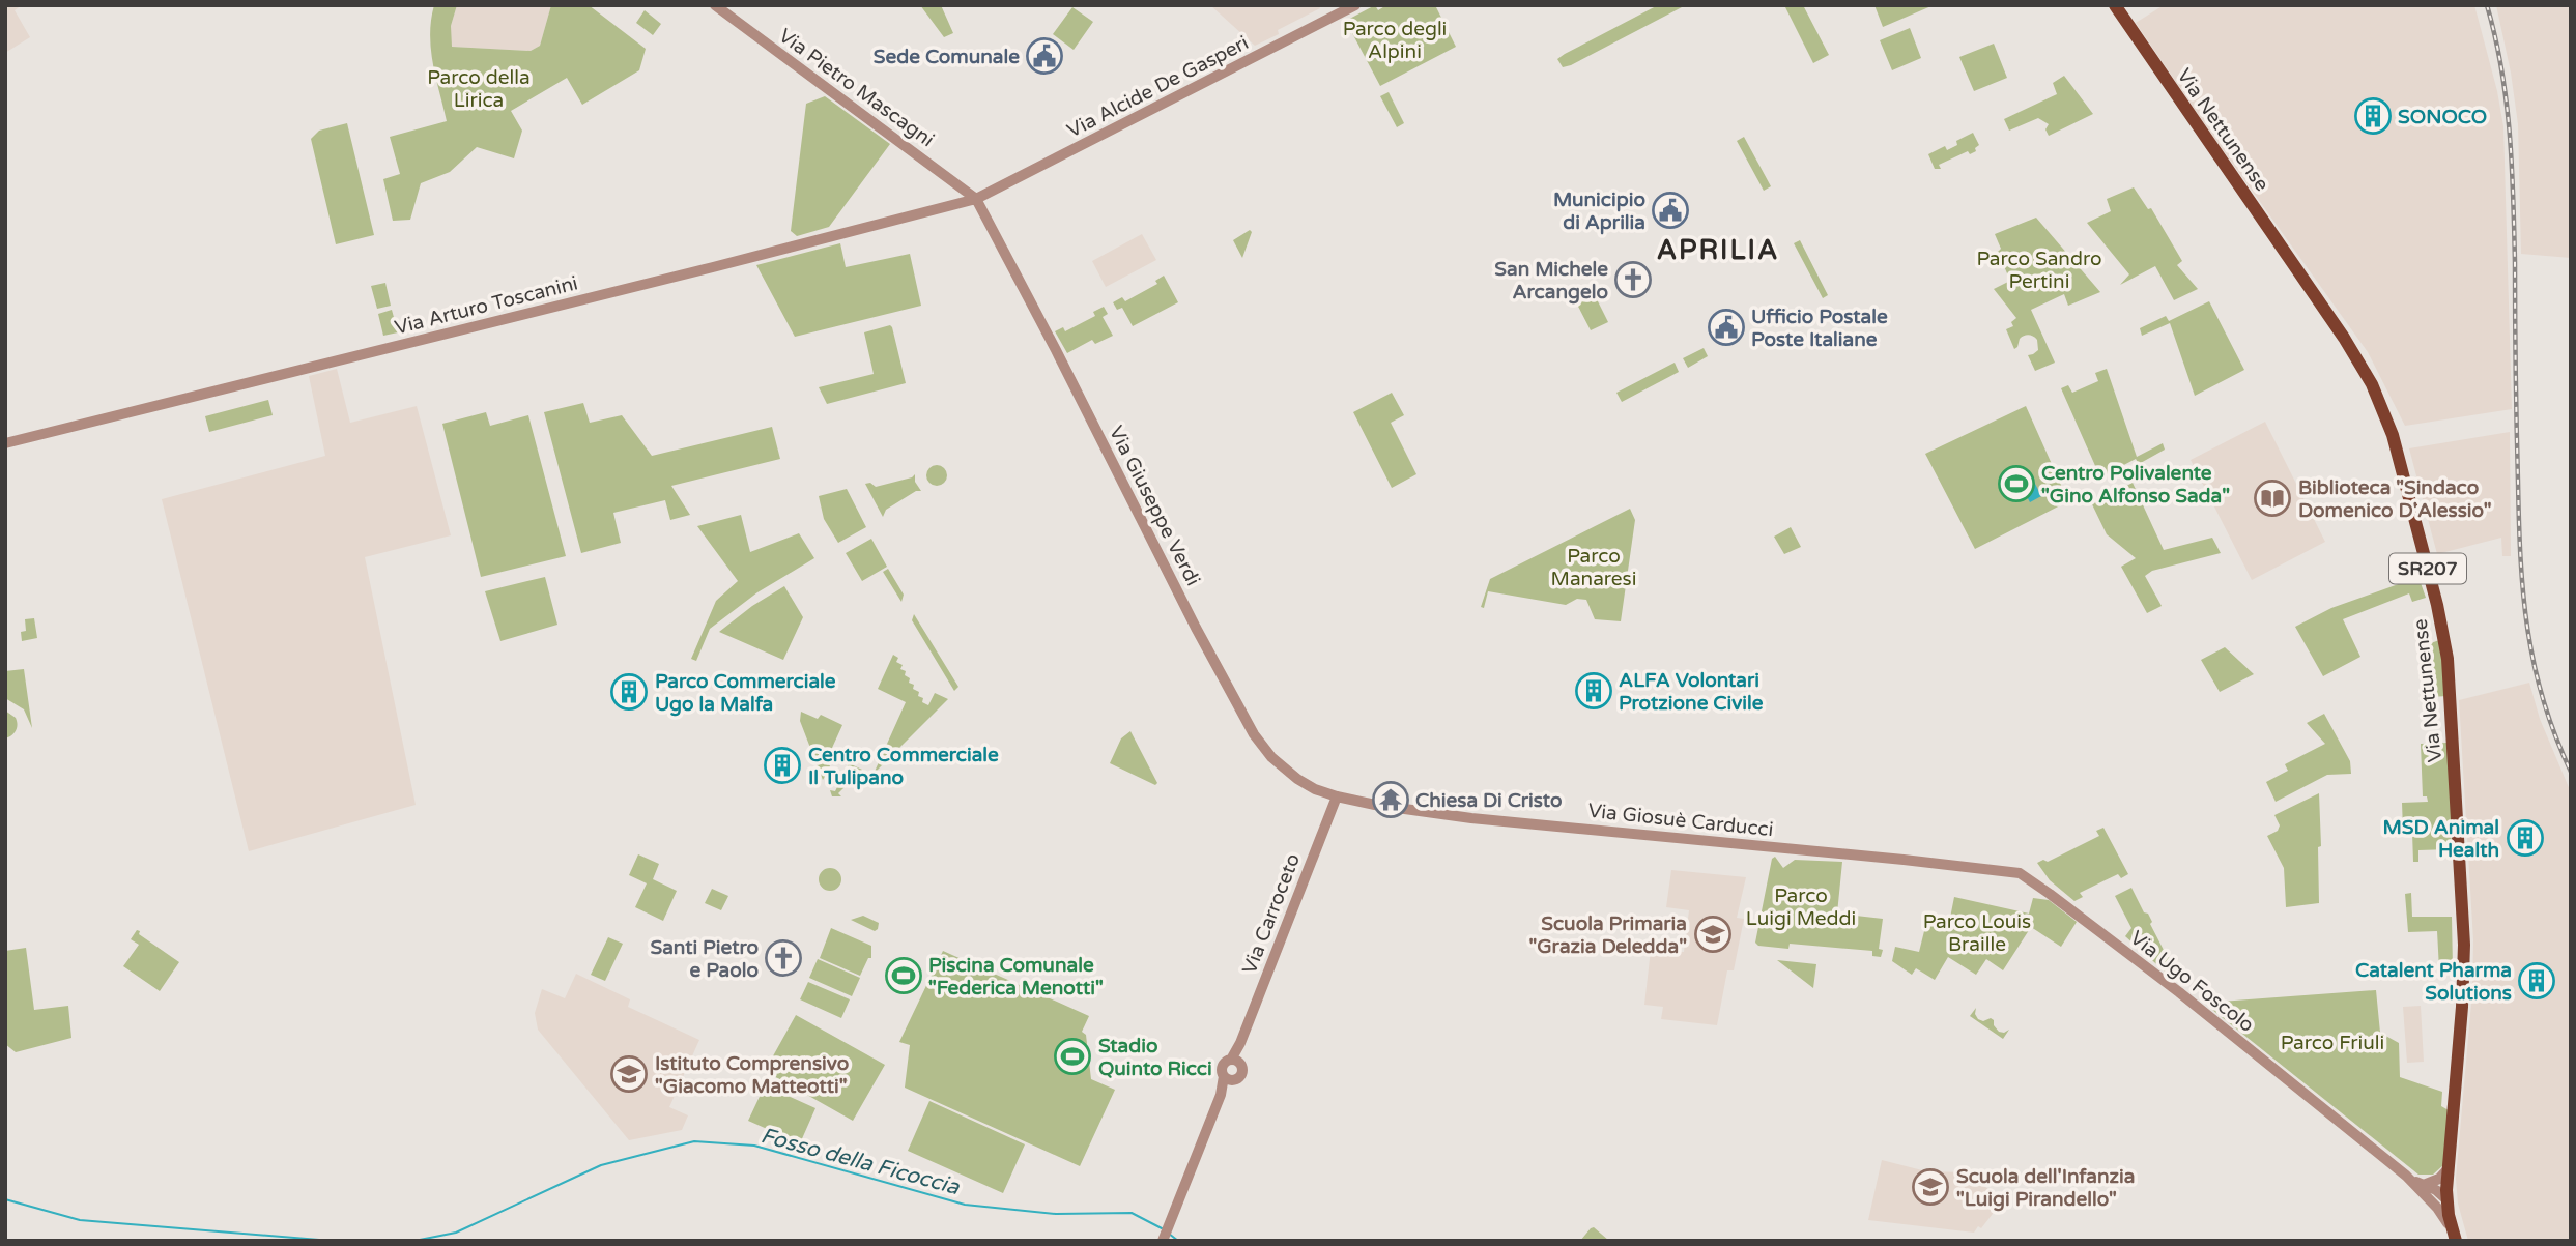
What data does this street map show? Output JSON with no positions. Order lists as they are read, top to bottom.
{
  "streets": {
    "main road": ["Via Nettunense", "SR207"],
    "street": [
      "Via Alcide De Gasperi",
      "Via Pietro Mascagni",
      "Via Arturo Toscanini",
      "Via Giuseppe Verdi",
      "Via Giosuè Carducci",
      "Via Carroceto",
      "Via Ugo Foscolo"
    ]
  },
  "crossings": [
    ["Via Alcide De Gasperi", "Via Pietro Mascagni"],
    ["Via Alcide De Gasperi", "Via Arturo Toscanini"],
    ["Via Alcide De Gasperi", "Via Giuseppe Verdi"],
    ["Via Pietro Mascagni", "Via Arturo Toscanini"],
    ["Via Pietro Mascagni", "Via Giuseppe Verdi"],
    ["Via Nettunense", "Via Ugo Foscolo"],
    ["Via Arturo Toscanini", "Via Giuseppe Verdi"],
    ["Via Giuseppe Verdi", "Via Giosuè Carducci"],
    ["Via Giuseppe Verdi", "Via Carroceto"],
    ["Via Giosuè Carducci", "Via Carroceto"],
    ["Via Giosuè Carducci", "Via Ugo Foscolo"]
  ],
  "districts": ["APRILIA"],
  "water": ["Fosso della Ficoccia"],
  "parks": [
    "Parco degli Alpini",
    "Parco della Lirica",
    "Parco Sandro Pertini",
    "Parco Manaresi",
    "Parco Luigi Meddi",
    "Parco Louis Braille",
    "Parco Friuli"
  ],
  "places": {
    "public building": ["Sede Comunale", "Municipio di Aprilia", "Ufficio Postale Poste Italiane"],
    "building": [
      "SONOCO",
      "ALFA Volontari Protzione Civile",
      "Parco Commerciale Ugo la Malfa",
      "Centro Commerciale Il Tulipano",
      "MSD Animal Health",
      "Catalent Pharma Solutions"
    ],
    "church": ["San Michele Arcangelo", "Santi Pietro e Paolo"],
    "sports": ["Centro Polivalente \"Gino Alfonso Sada\"", "Piscina Comunale \"Federica Menotti\"", "Stadio Quinto Ricci"],
    "library": ["Biblioteca \"Sindaco Domenico D'Alessio\""],
    "temple": ["Chiesa Di Cristo"],
    "school or university": ["Scuola Primaria \"Grazia Deledda\"", "Istituto Comprensivo \"Giacomo Matteotti\"", "Scuola dell'Infanzia \"Luigi Pirandello\""]
  }
}
